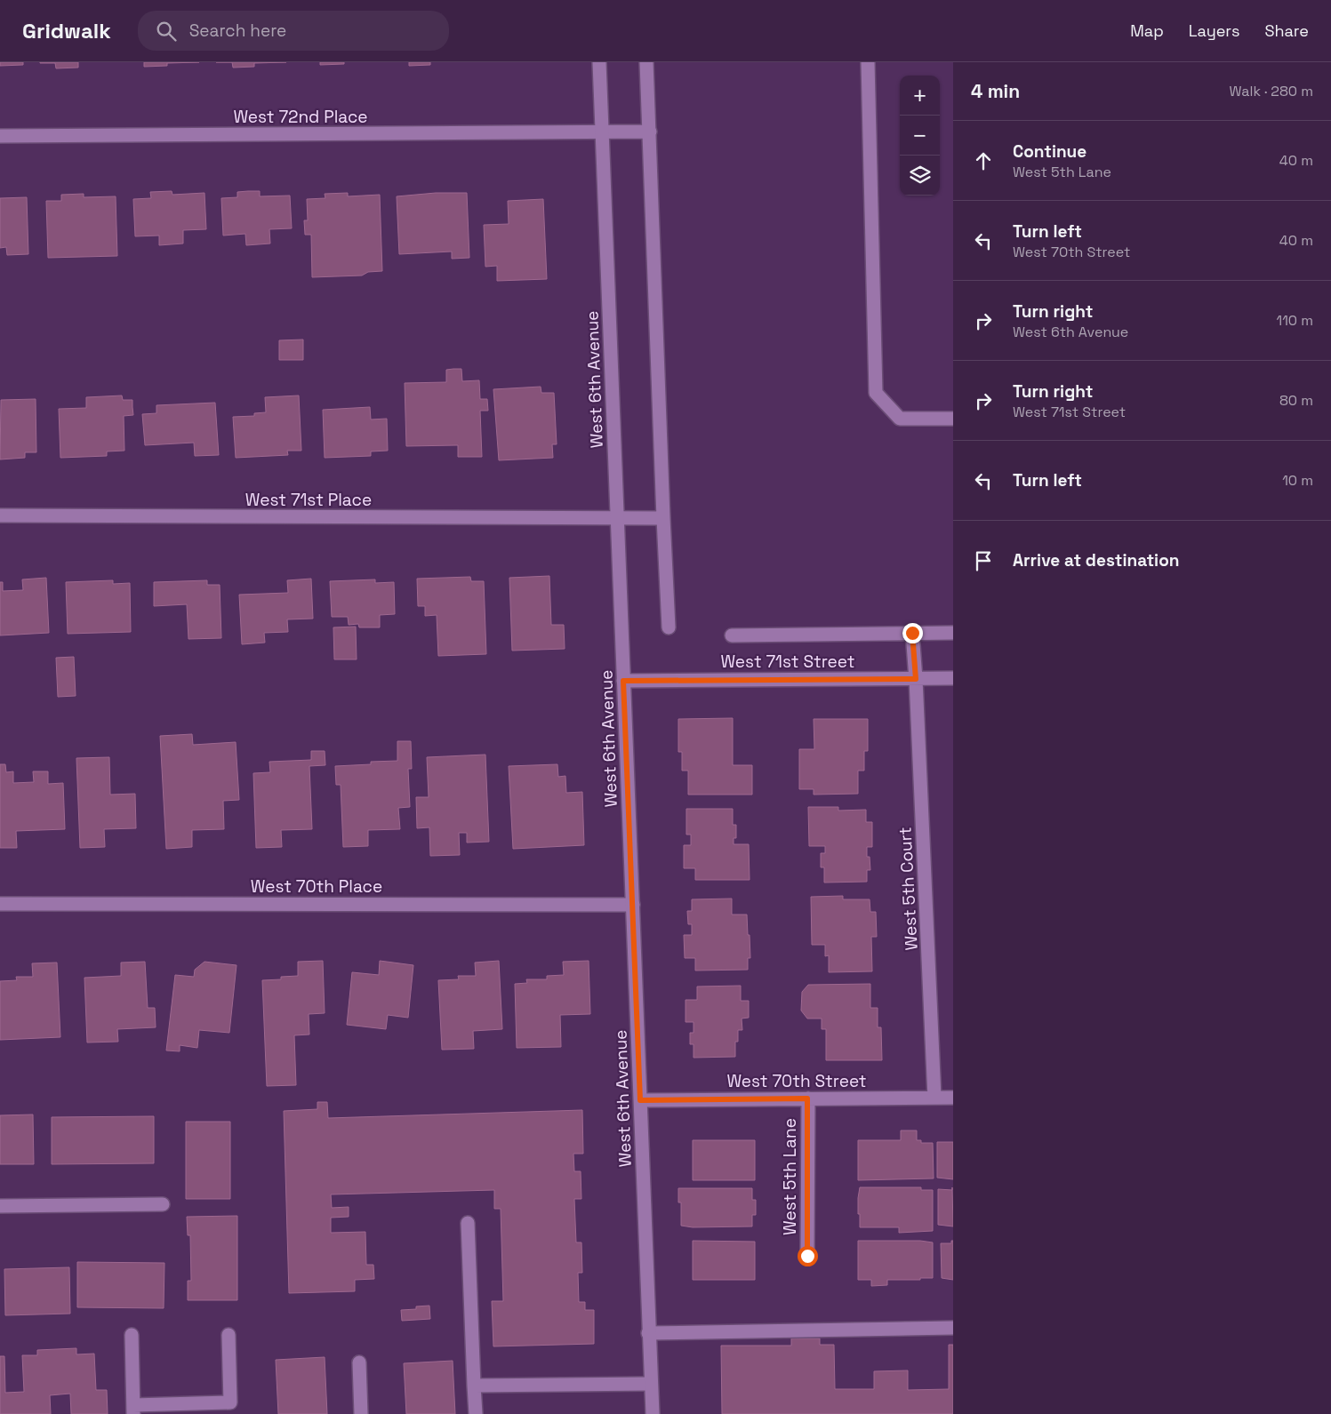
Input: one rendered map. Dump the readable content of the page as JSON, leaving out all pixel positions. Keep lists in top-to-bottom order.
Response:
{
  "streets": {
    "street": [
      "West 72nd Place",
      "West 6th Avenue",
      "West 71st Place",
      "West 71st Street",
      "West 70th Place",
      "West 5th Court",
      "West 70th Street",
      "West 5th Lane"
    ]
  },
  "crossings": [
    ["West 72nd Place", "West 6th Avenue"],
    ["West 6th Avenue", "West 71st Place"],
    ["West 6th Avenue", "West 71st Street"],
    ["West 6th Avenue", "West 70th Place"],
    ["West 6th Avenue", "West 70th Street"],
    ["West 71st Street", "West 5th Court"],
    ["West 5th Court", "West 70th Street"],
    ["West 70th Street", "West 5th Lane"]
  ],
  "page": {
    "header": "Gridwalk",
    "search": "Search here",
    "nav": ["Map", "Layers", "Share"],
    "heading": ["4 min", "Walk · 280 m"],
    "map_buttons": ["+", "−"],
    "list": [
      ["Continue", "West 5th Lane", "40 m"],
      ["Turn left", "West 70th Street", "40 m"],
      ["Turn right", "West 6th Avenue", "110 m"],
      ["Turn right", "West 71st Street", "80 m"],
      ["Turn left", "10 m"],
      "Arrive at destination"
    ]
  }
}
